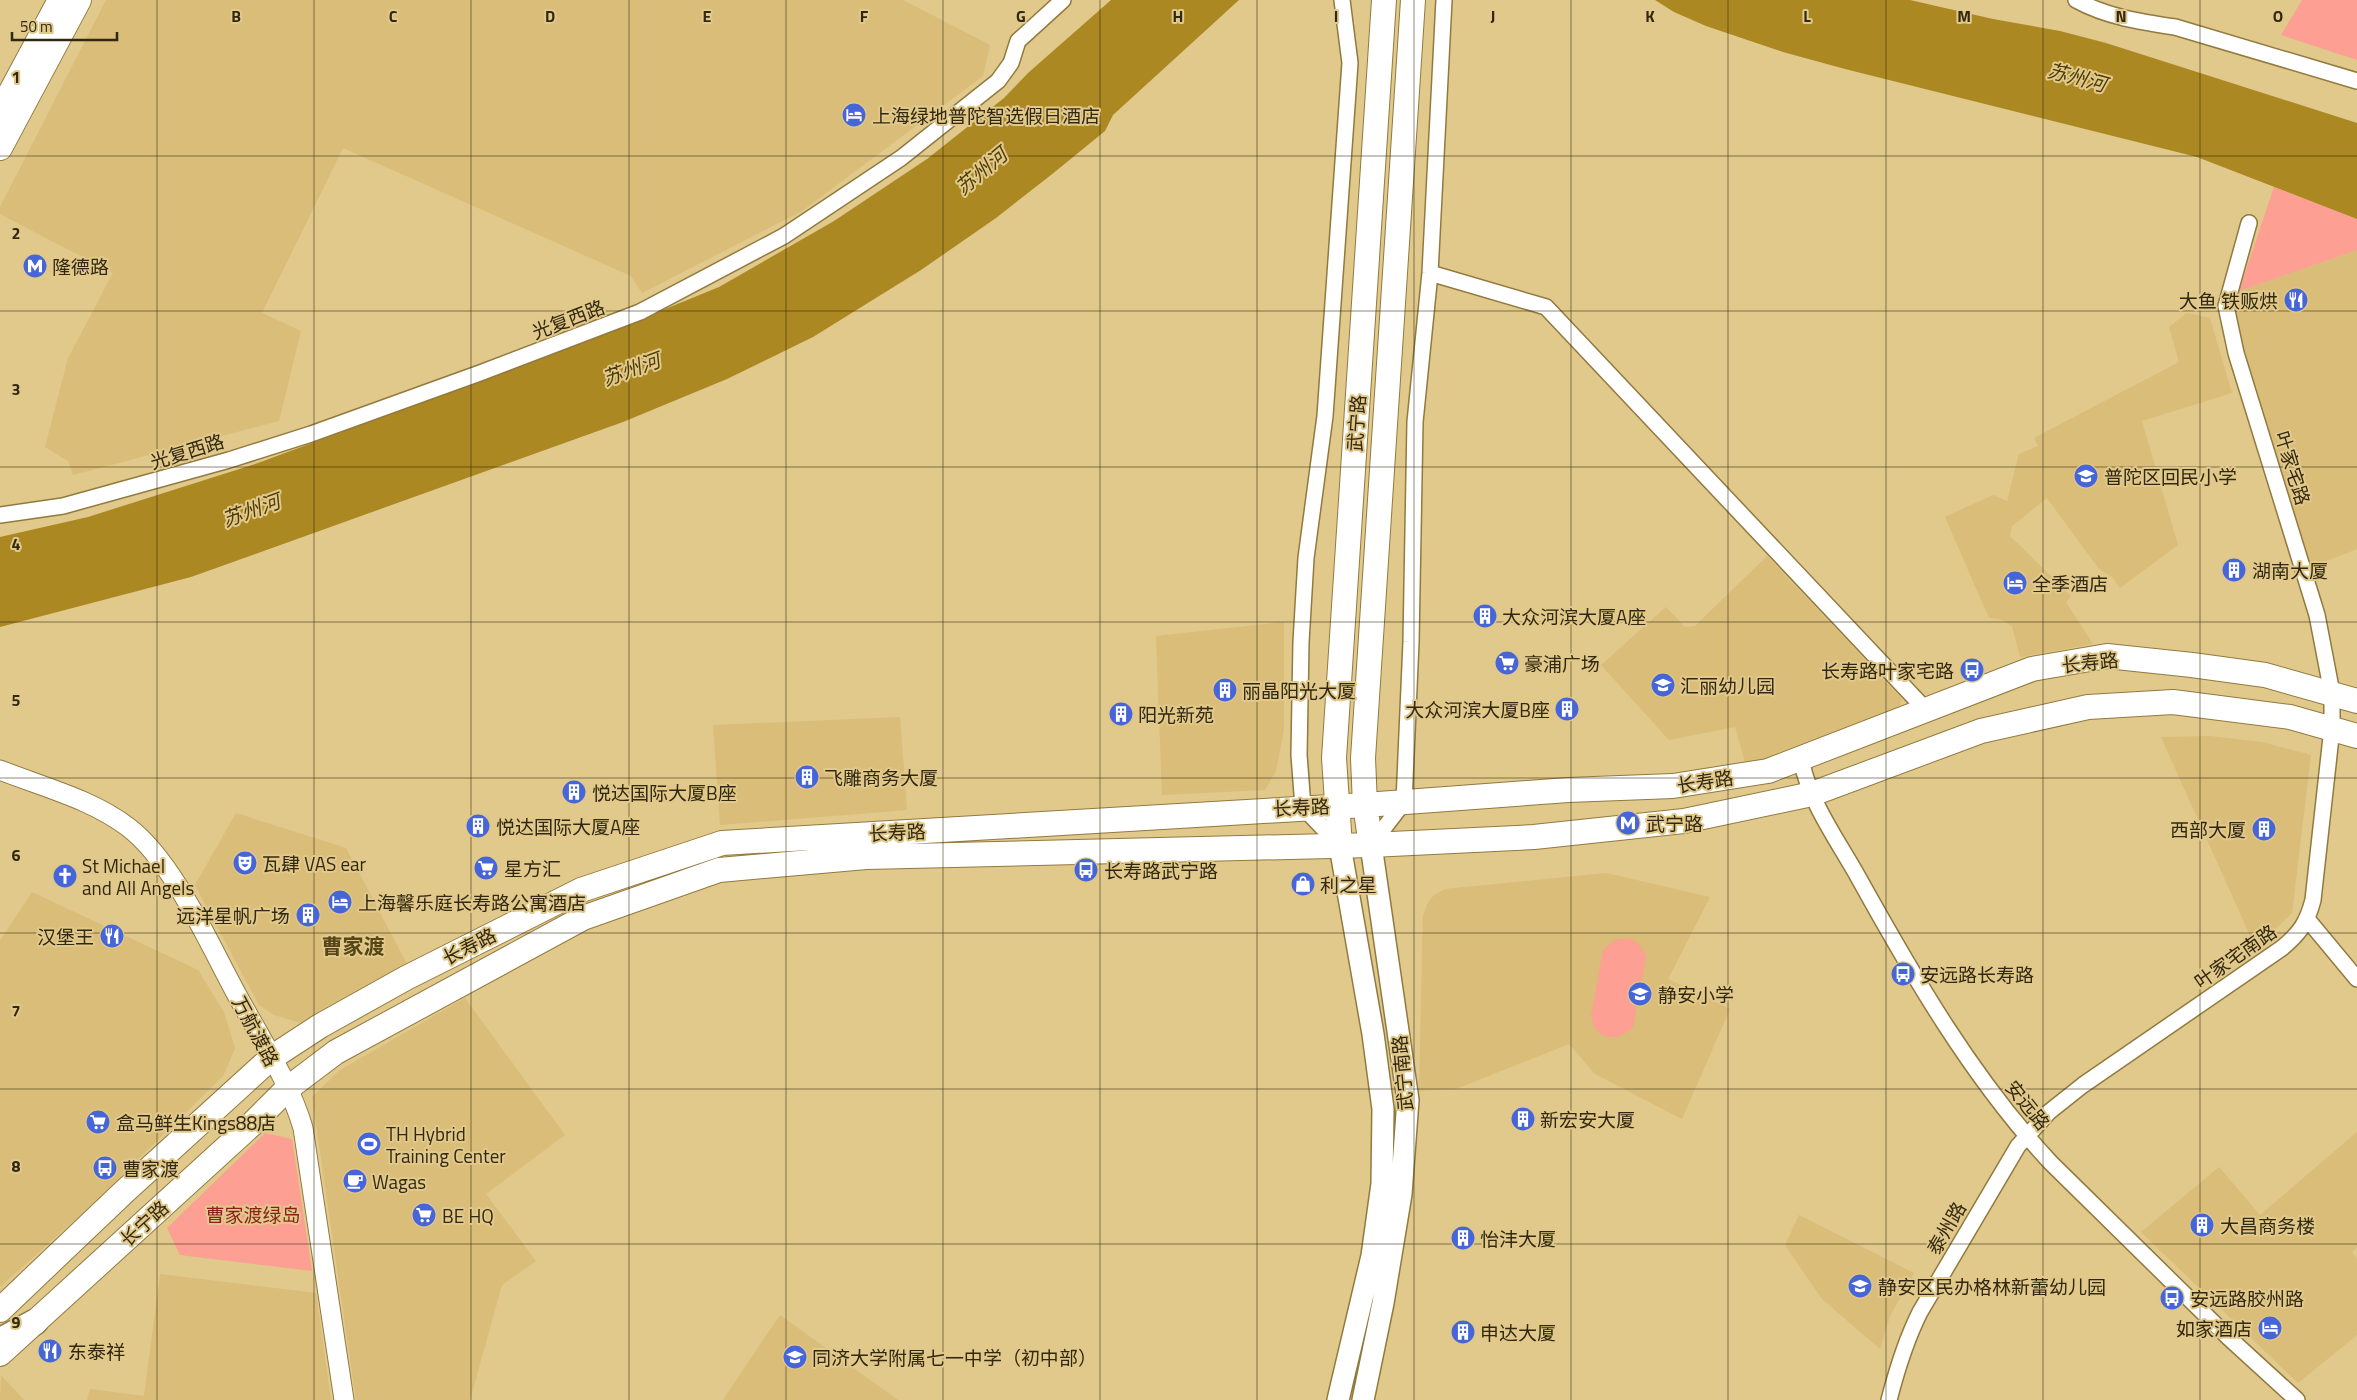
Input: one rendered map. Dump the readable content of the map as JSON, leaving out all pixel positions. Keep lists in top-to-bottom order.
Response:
{
  "streets": {
    "main road": [
      "武宁路",
      "长寿路",
      "武宁南路",
      "长宁路"
    ],
    "street": [
      "光复西路",
      "叶家宅路",
      "叶家宅南路",
      "万航渡路",
      "安远路",
      "泰州路"
    ]
  },
  "crossings": [
    ["武宁路", "长寿路"],
    ["武宁路", "武宁南路"],
    ["叶家宅路", "长寿路"],
    ["叶家宅路", "叶家宅南路"],
    ["长寿路", "叶家宅南路"],
    ["长寿路", "万航渡路"],
    ["长寿路", "武宁南路"],
    ["长寿路", "安远路"],
    ["长寿路", "长宁路"],
    ["叶家宅南路", "安远路"],
    ["叶家宅南路", "泰州路"],
    ["万航渡路", "长宁路"],
    ["安远路", "泰州路"]
  ],
  "districts": ["曹家渡"],
  "water": ["苏州河"],
  "parks": ["曹家渡绿岛"],
  "places": {
    "hotel": [
      "上海绿地普陀智选假日酒店",
      "全季酒店",
      "上海馨乐庭长寿路公寓酒店",
      "如家酒店"
    ],
    "metro station": ["隆德路", "武宁路"],
    "restaurant": ["大鱼 铁贩烘", "汉堡王", "东泰祥"],
    "school or university": [
      "普陀区回民小学",
      "汇丽幼儿园",
      "静安小学",
      "静安区民办格林新蕾幼儿园",
      "同济大学附属七一中学（初中部）"
    ],
    "building": [
      "湖南大厦",
      "大众河滨大厦A座",
      "丽晶阳光大厦",
      "大众河滨大厦B座",
      "阳光新苑",
      "飞雕商务大厦",
      "悦达国际大厦B座",
      "悦达国际大厦A座",
      "西部大厦",
      "远洋星帆广场",
      "新宏安大厦",
      "大昌商务楼",
      "怡沣大厦",
      "申达大厦"
    ],
    "supermarket": [
      "豪浦广场",
      "星方汇",
      "盒马鲜生Kings88店",
      "BE HQ"
    ],
    "bus stop": [
      "长寿路叶家宅路",
      "长寿路武宁路",
      "安远路长寿路",
      "曹家渡",
      "安远路胶州路"
    ],
    "theatre": ["瓦肆 VAS ear"],
    "church": ["St Michael and All Angels"],
    "shop": ["利之星"],
    "sports": ["TH Hybrid Training Center"],
    "cafe": ["Wagas"]
  },
  "scale_bar": "50 m",
  "grid": {
    "columns": [
      "B",
      "C",
      "D",
      "E",
      "F",
      "G",
      "H",
      "I",
      "J",
      "K",
      "L",
      "M",
      "N",
      "O"
    ],
    "rows": [
      "1",
      "2",
      "3",
      "4",
      "5",
      "6",
      "7",
      "8",
      "9"
    ]
  }
}
